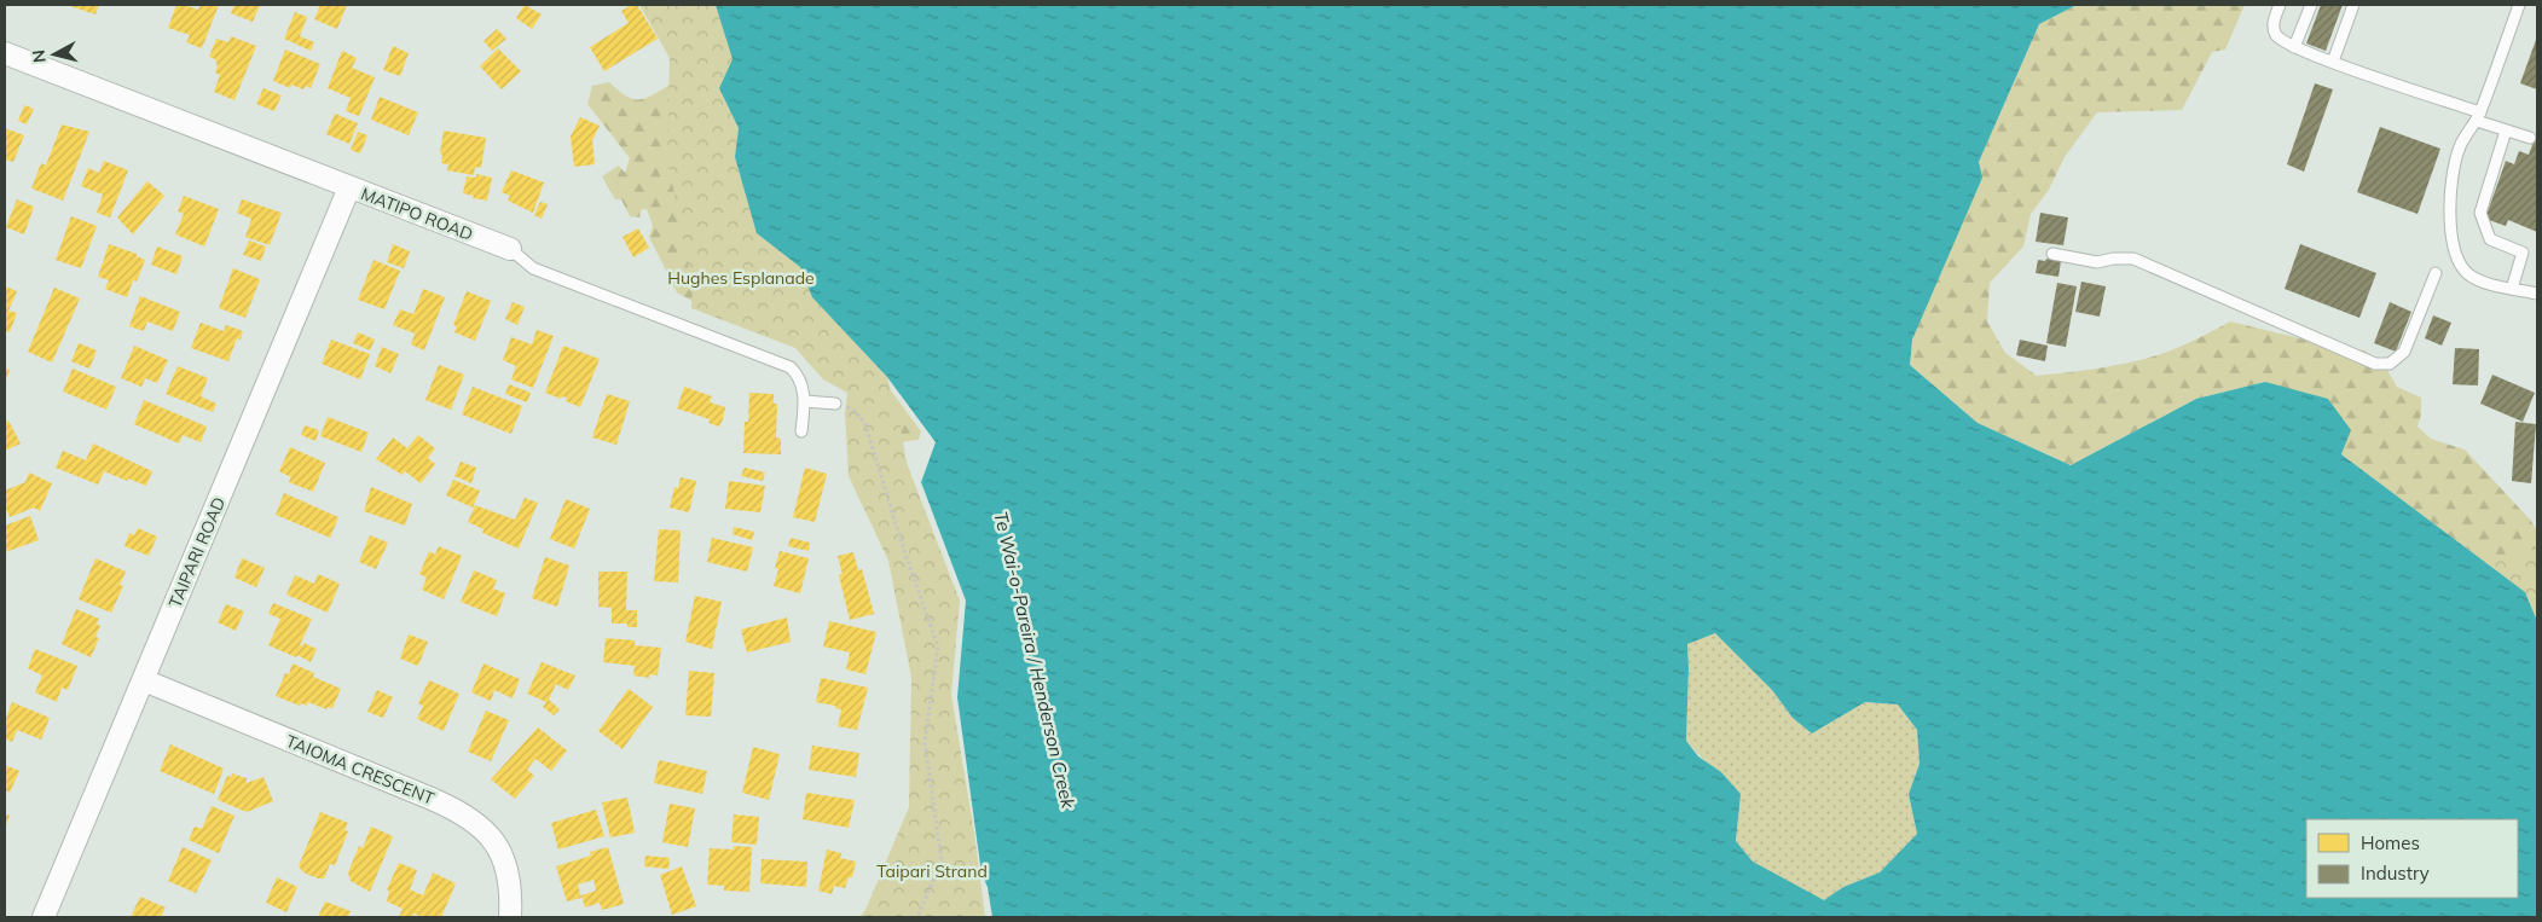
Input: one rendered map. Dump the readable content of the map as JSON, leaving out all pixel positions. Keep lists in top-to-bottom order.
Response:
{
  "streets": {
    "street": ["MATIPO ROAD", "TAIPARI ROAD", "TAIOMA CRESCENT"]
  },
  "crossings": [
    ["MATIPO ROAD", "TAIPARI ROAD"],
    ["TAIPARI ROAD", "TAIOMA CRESCENT"]
  ],
  "water": ["Te Wai-o-Pareira / Henderson Creek"],
  "parks": ["Hughes Esplanade", "Taipari Strand"],
  "legend": ["Homes", "Industry"],
  "north": "left"
}
